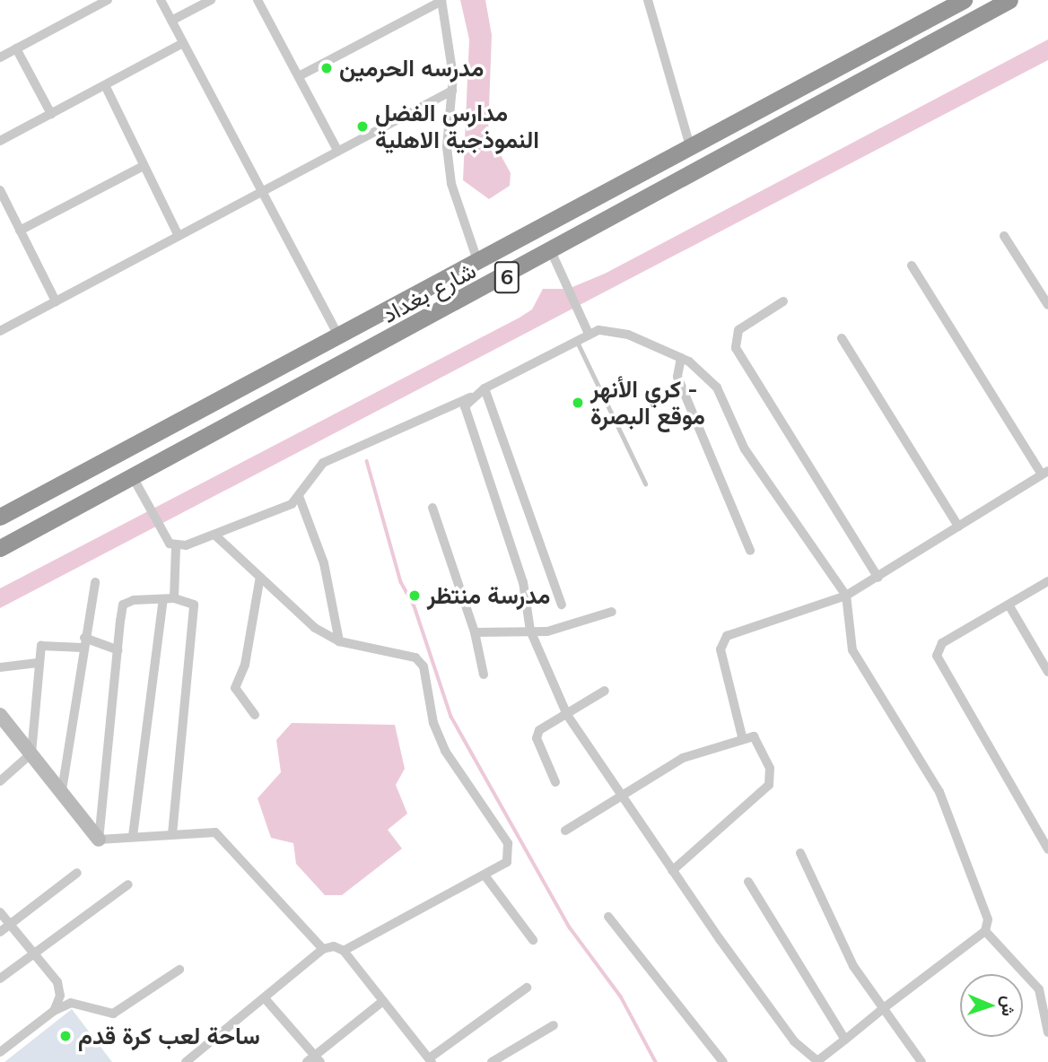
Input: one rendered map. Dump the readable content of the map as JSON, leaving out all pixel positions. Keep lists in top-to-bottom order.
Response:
{
  "streets": {
    "highway": ["6", "شارع بغداد"]
  },
  "places": [
    "مدرسه الحرمين",
    "مدارس الفضل النموذجية الاهلية",
    "كري الأنهر - موقع البصرة",
    "مدرسة منتظر",
    "ساحة لعب كرة قدم"
  ],
  "north": "right"
}
